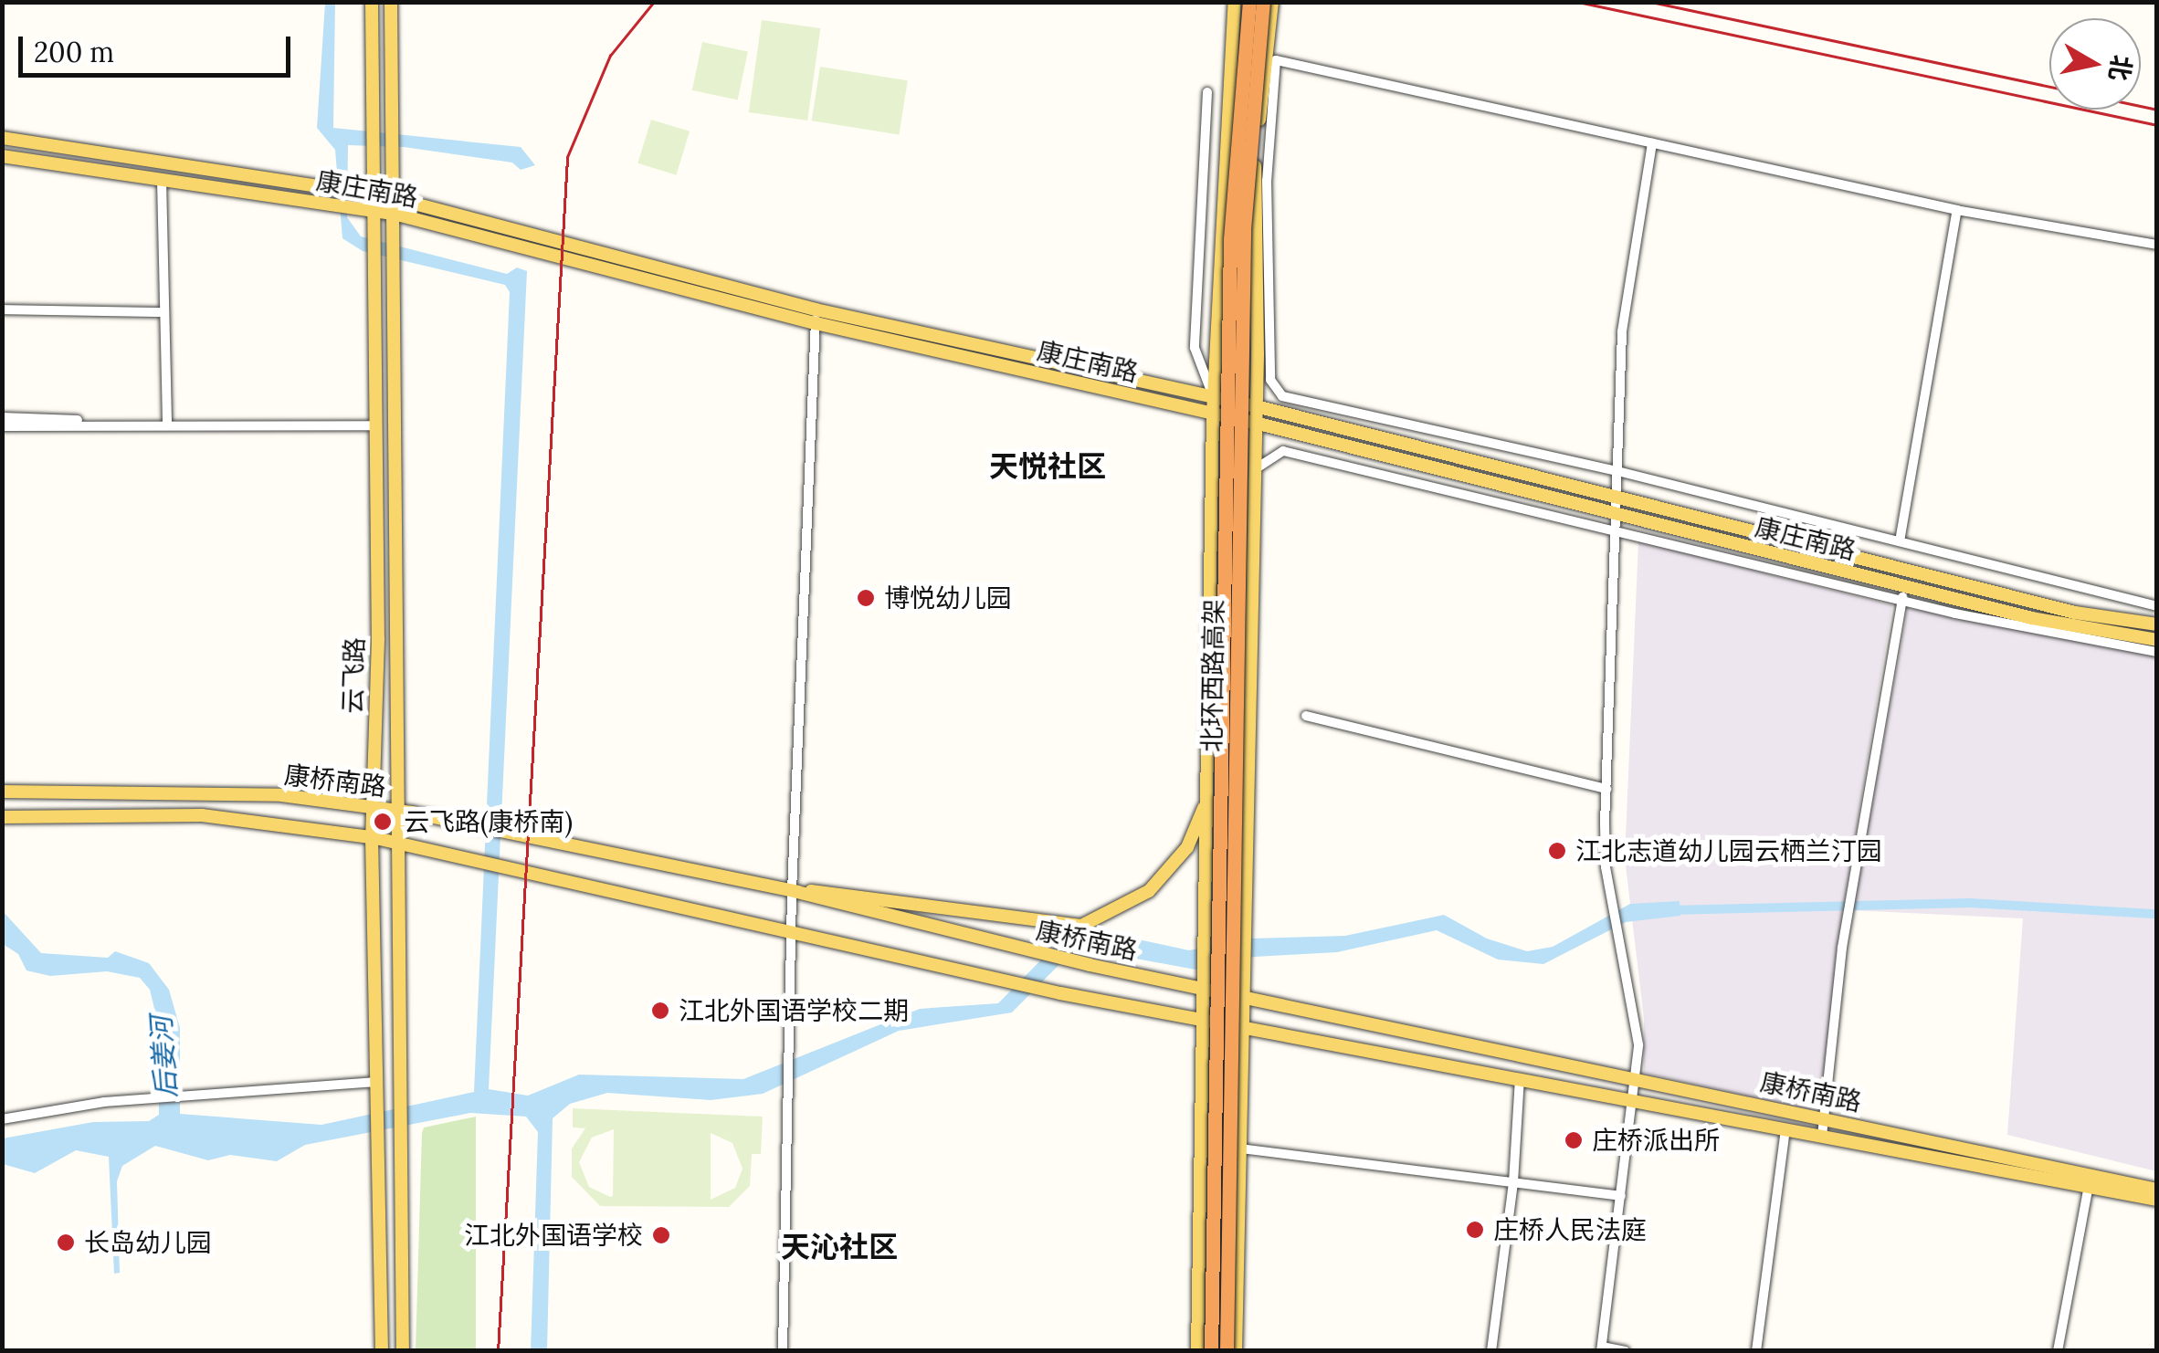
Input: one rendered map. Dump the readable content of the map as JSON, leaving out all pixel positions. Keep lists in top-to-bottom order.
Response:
{
  "streets": {
    "highway": ["北环西路高架"],
    "main road": ["康庄南路", "云飞路", "康桥南路"]
  },
  "crossings": [
    ["康庄南路", "云飞路"],
    ["云飞路", "康桥南路"]
  ],
  "districts": ["天悦社区", "天沁社区"],
  "water": ["后姜河"],
  "places": [
    "博悦幼儿园",
    "云飞路(康桥南)",
    "江北志道幼儿园云栖兰汀园",
    "江北外国语学校二期",
    "庄桥派出所",
    "庄桥人民法庭",
    "江北外国语学校",
    "长岛幼儿园"
  ],
  "scale_bar": "200 m",
  "north": "right"
}
